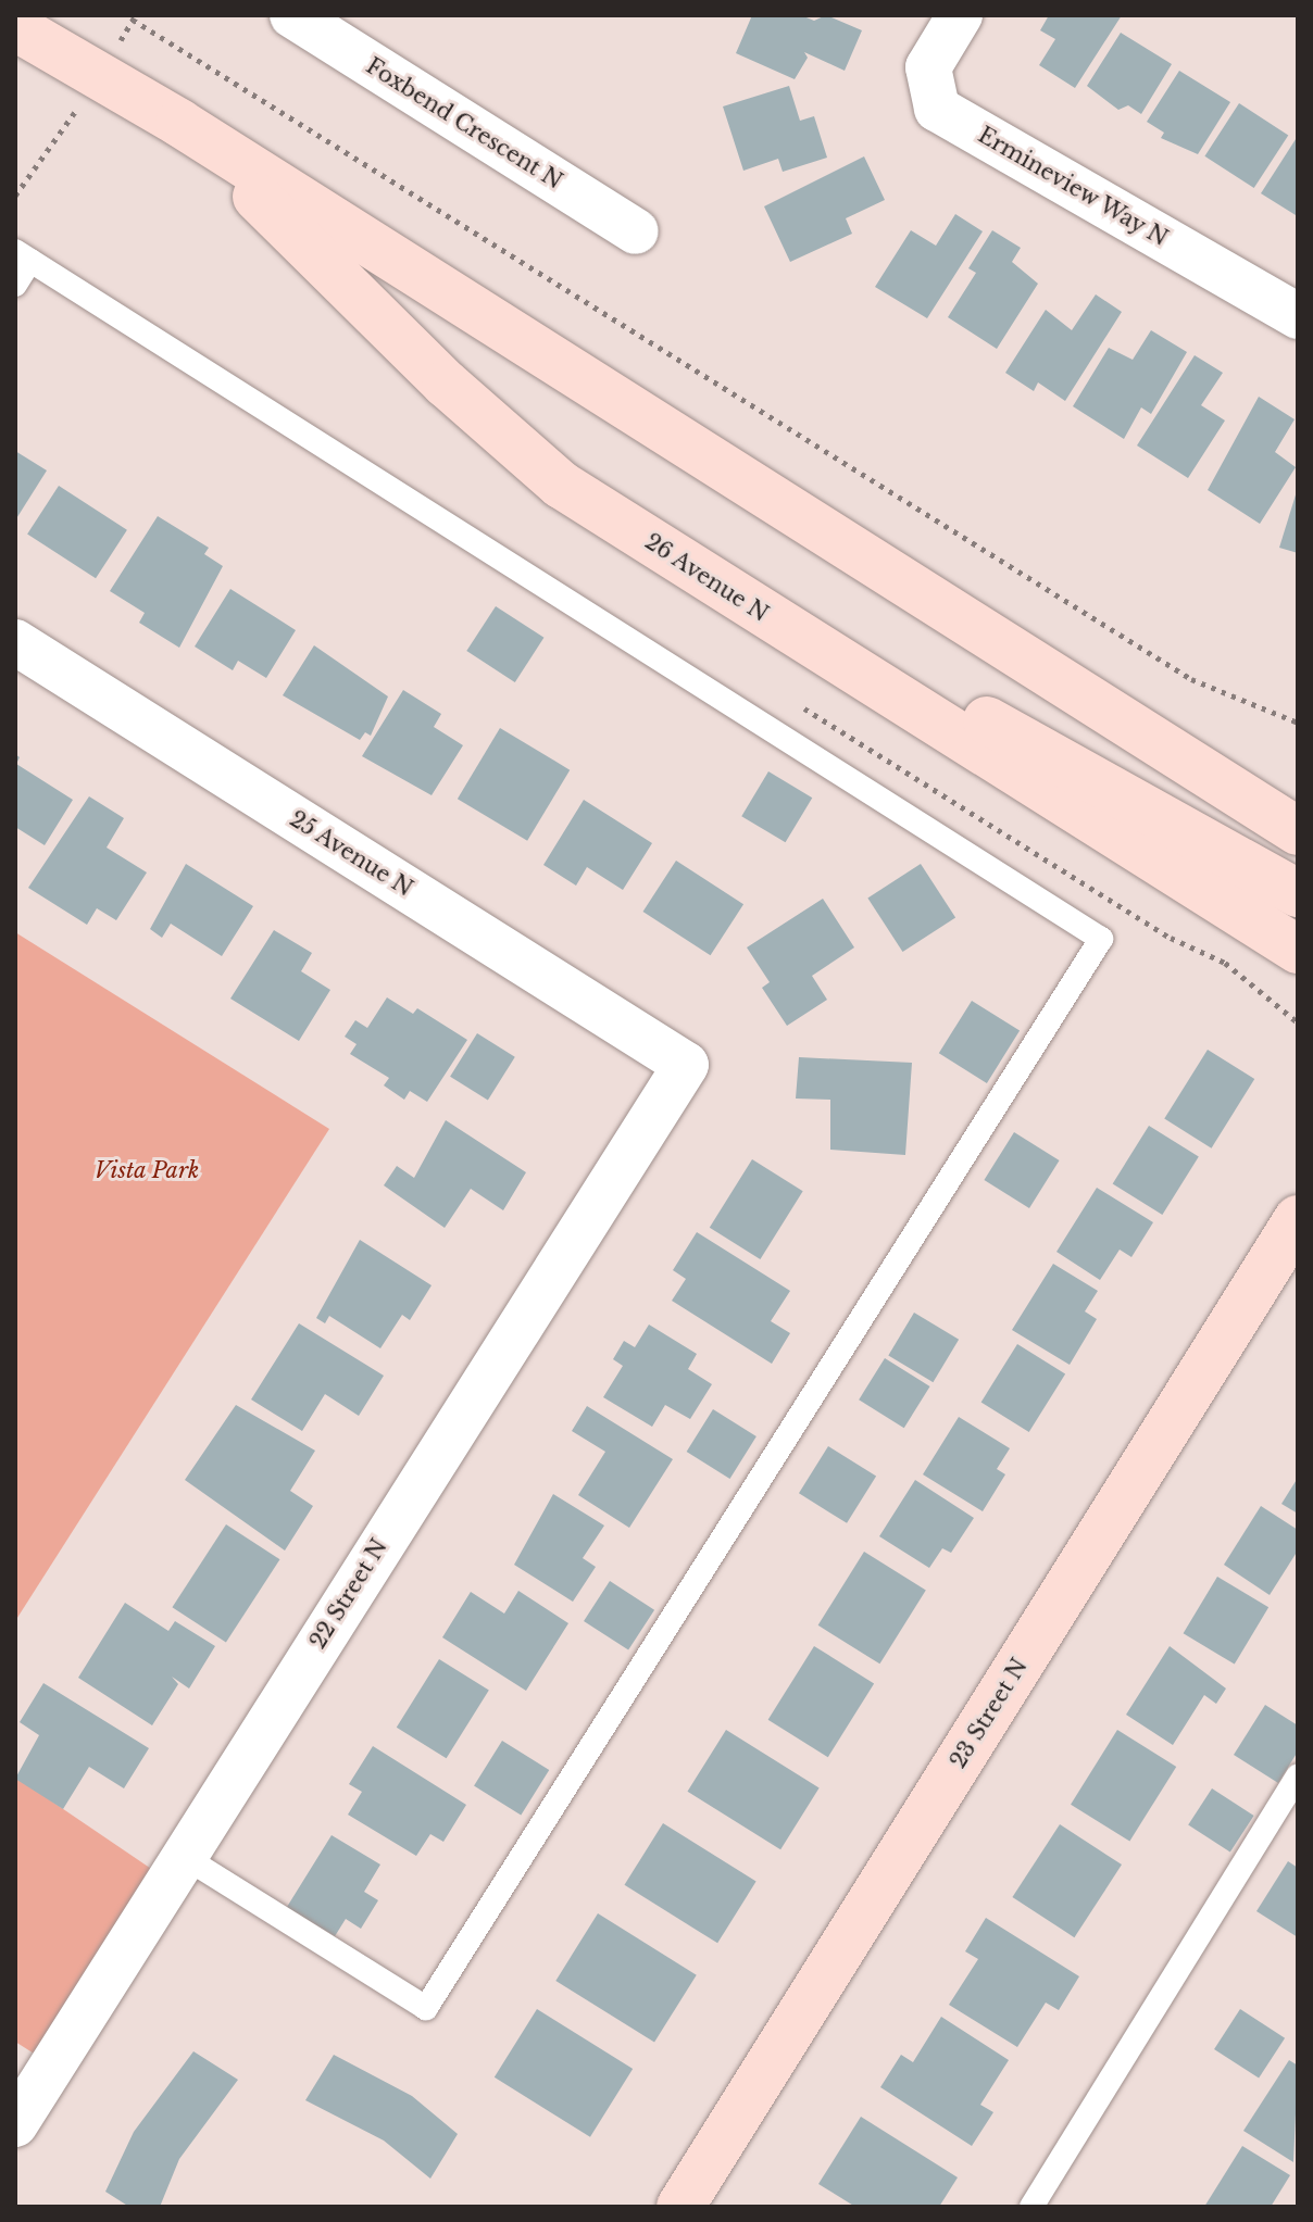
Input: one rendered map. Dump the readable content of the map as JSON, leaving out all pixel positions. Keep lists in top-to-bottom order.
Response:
{
  "streets": {
    "main road": ["26 Avenue N", "23 Street N"],
    "street": [
      "Foxbend Crescent N",
      "Ermineview Way N",
      "25 Avenue N",
      "22 Street N"
    ]
  },
  "crossings": [
    ["25 Avenue N", "22 Street N"]
  ],
  "parks": ["Vista Park"]
}
